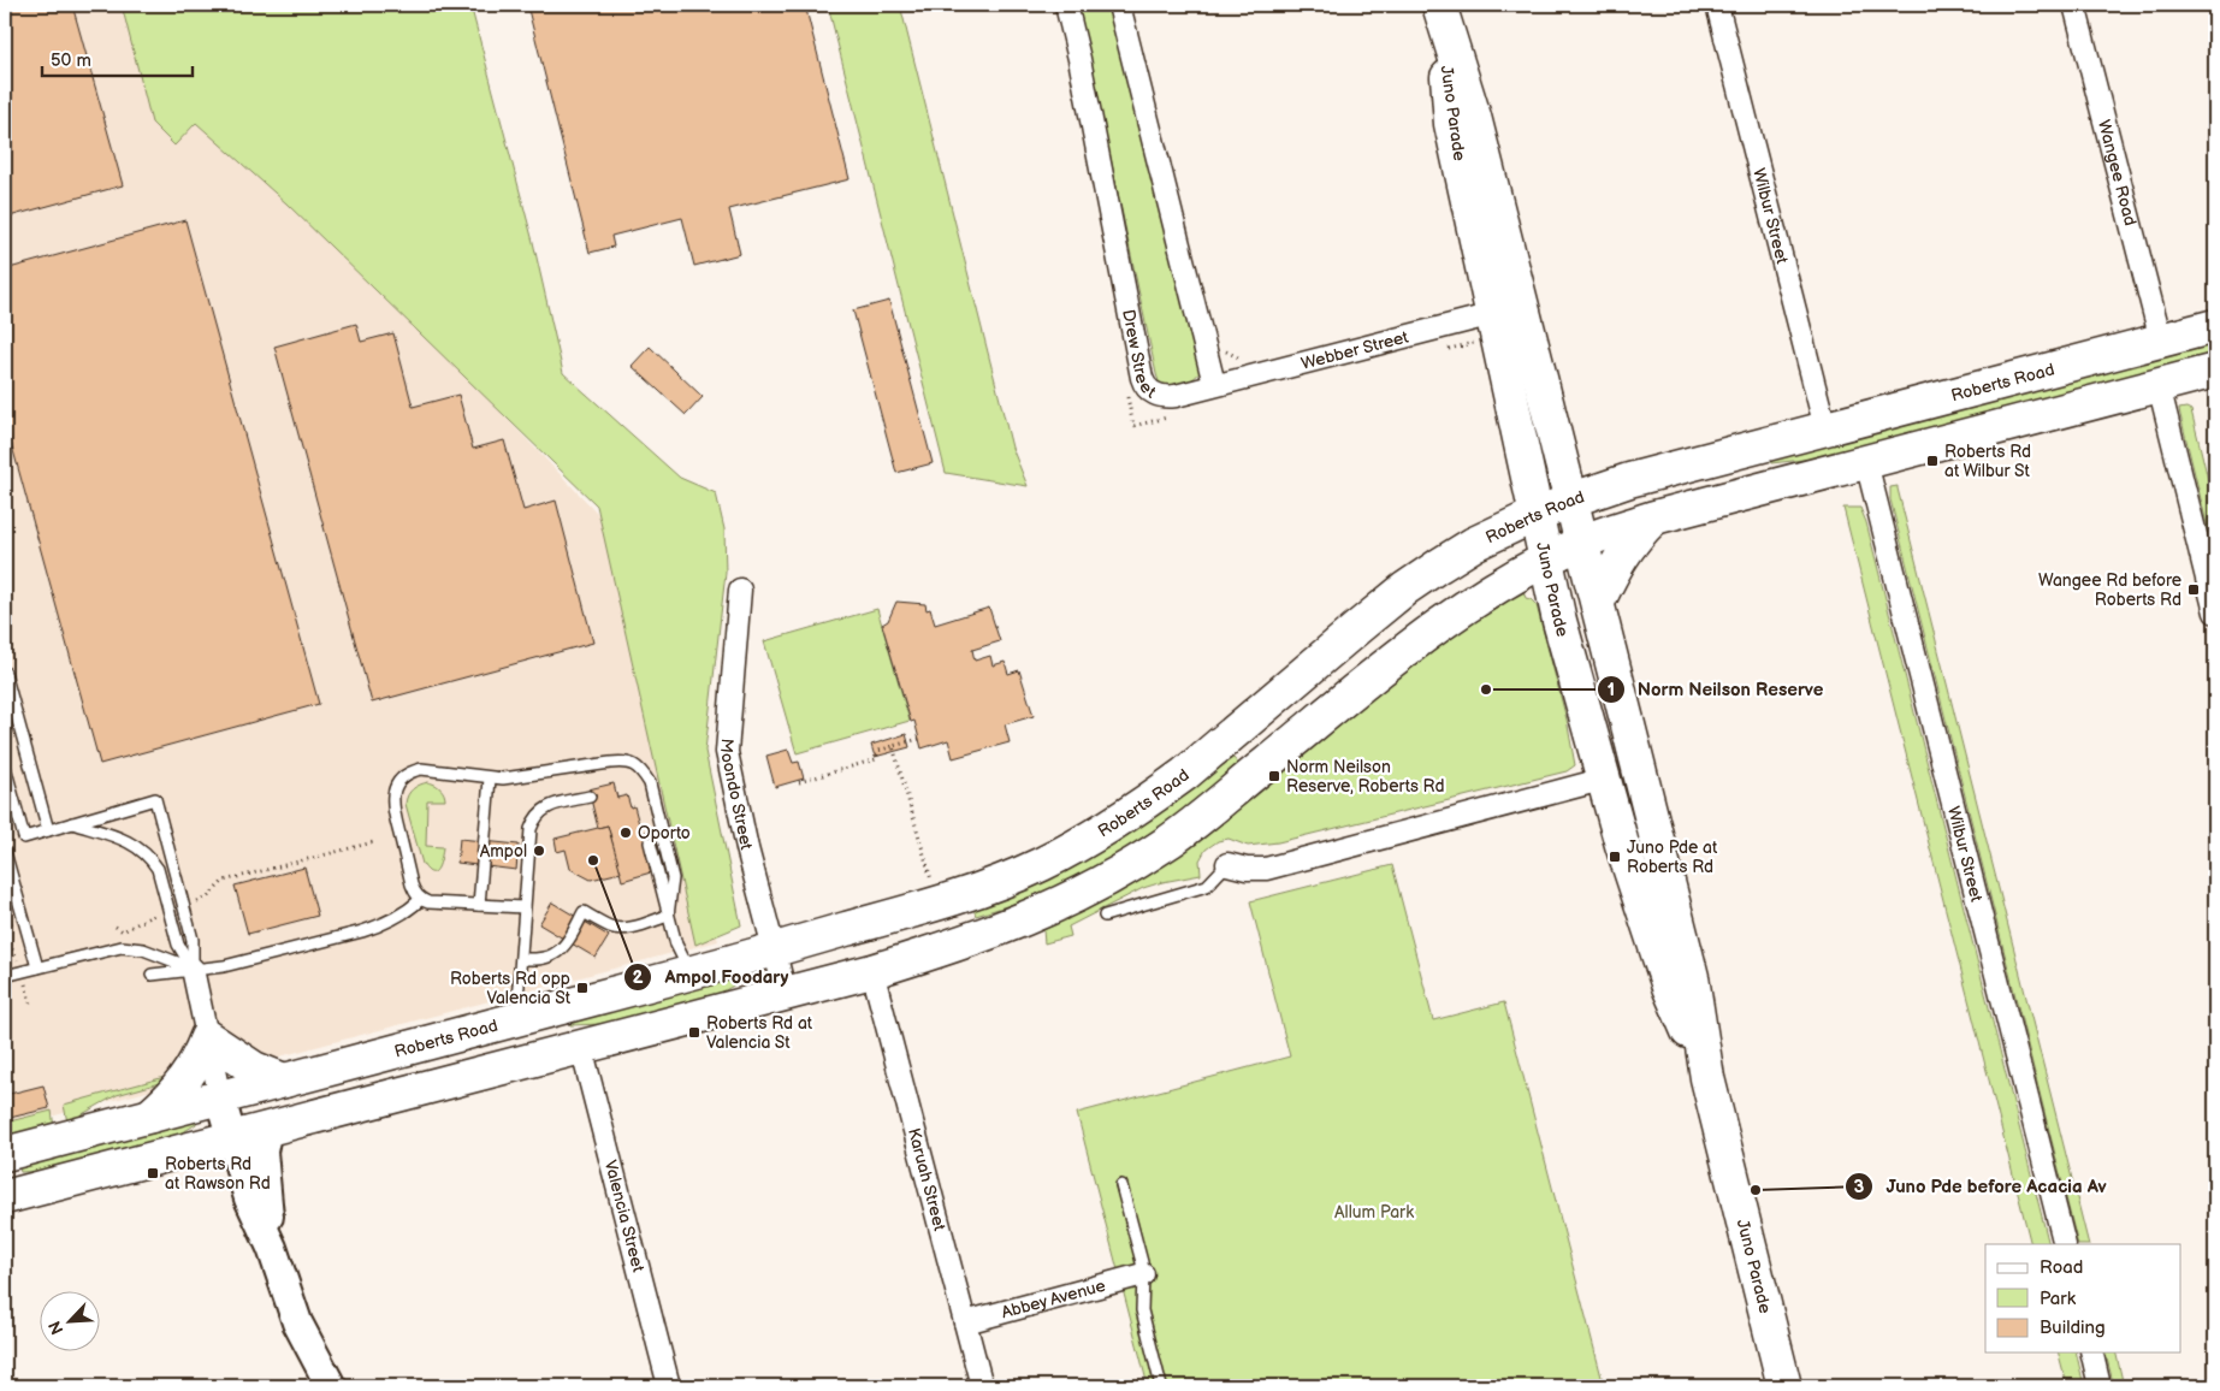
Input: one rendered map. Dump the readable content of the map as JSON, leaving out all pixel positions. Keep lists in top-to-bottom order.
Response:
{
  "streets": {
    "main road": ["Juno Parade", "Roberts Road"],
    "street": [
      "Wangee Road",
      "Wilbur Street",
      "Drew Street",
      "Webber Street",
      "Moondo Street",
      "Karuah Street",
      "Valencia Street",
      "Abbey Avenue"
    ]
  },
  "crossings": [
    ["Juno Parade", "Webber Street"],
    ["Juno Parade", "Roberts Road"],
    ["Wangee Road", "Roberts Road"],
    ["Wilbur Street", "Roberts Road"],
    ["Drew Street", "Webber Street"],
    ["Roberts Road", "Moondo Street"],
    ["Karuah Street", "Abbey Avenue"]
  ],
  "parks": ["Allum Park"],
  "places": {
    "transit": [
      "Roberts Rd at Wilbur St",
      "Wangee Rd before Roberts Rd",
      "Norm Neilson Reserve, Roberts Rd",
      "Juno Pde at Roberts Rd",
      "Roberts Rd opp Valencia St",
      "Roberts Rd at Valencia St",
      "Roberts Rd at Rawson Rd"
    ],
    "other": [
      "Norm Neilson Reserve",
      "Oporto",
      "Ampol",
      "Ampol Foodary",
      "Juno Pde before Acacia Av"
    ]
  },
  "legend": ["Road", "Park", "Building"],
  "scale_bar": "50 m",
  "north": "bottom left"
}
